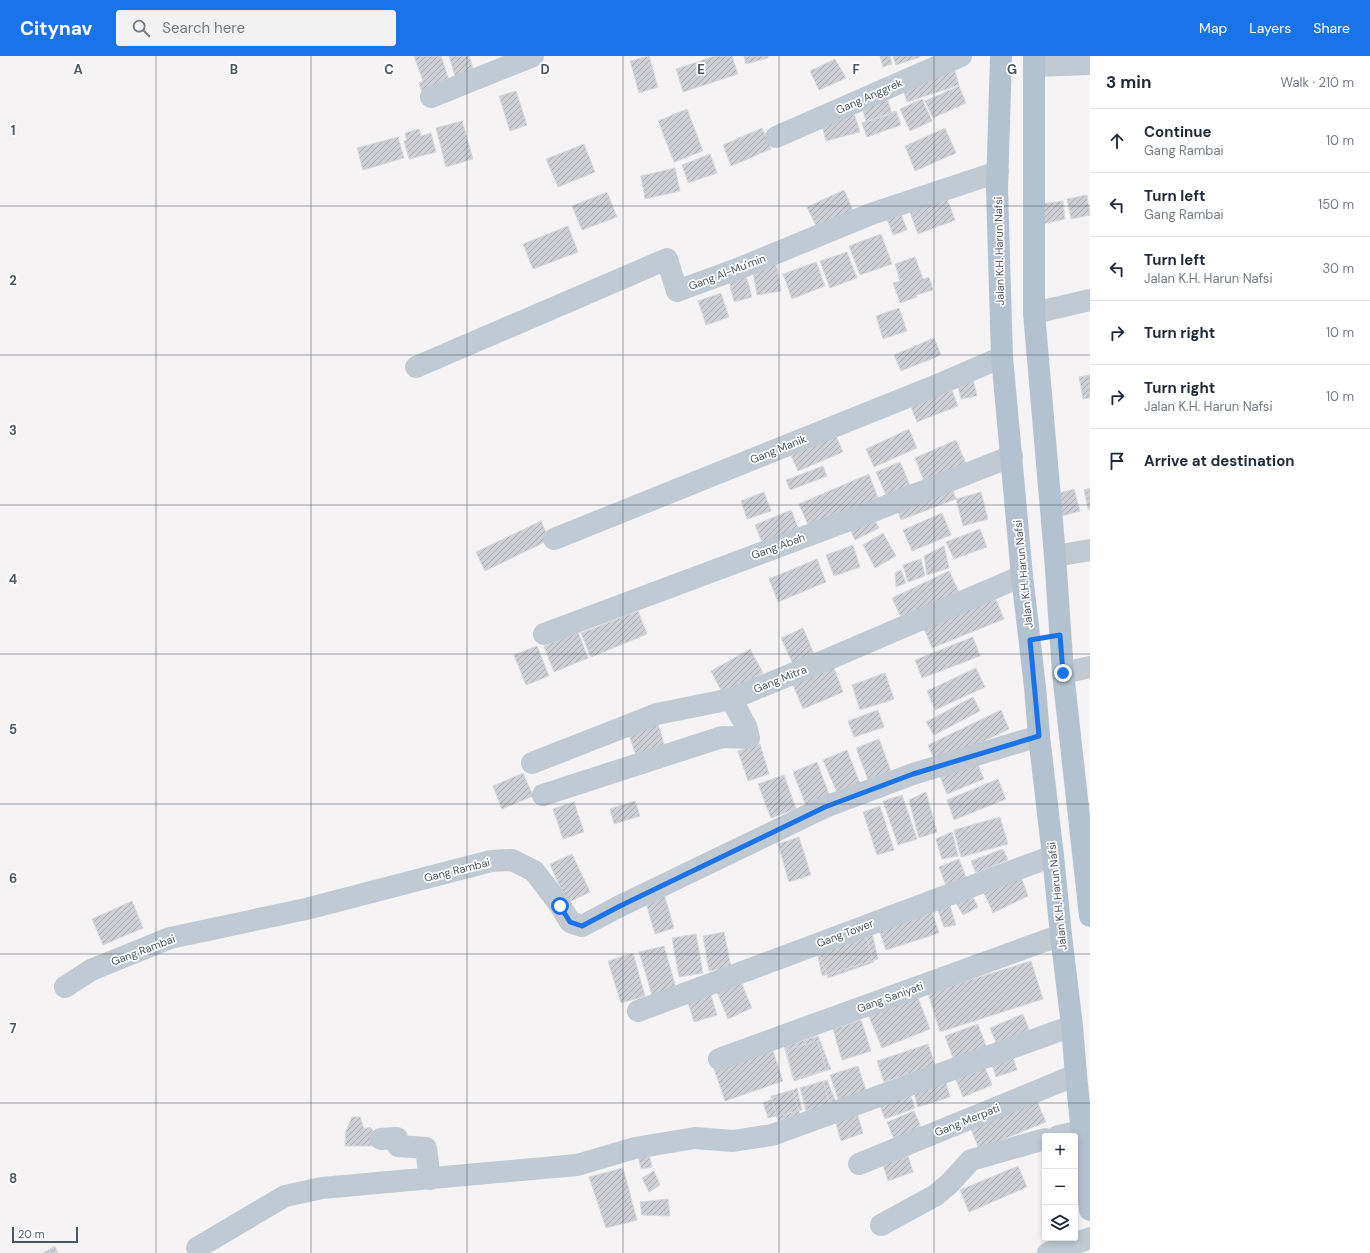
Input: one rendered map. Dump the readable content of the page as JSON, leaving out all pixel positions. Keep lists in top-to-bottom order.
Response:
{
  "streets": {
    "main road": ["Jalan K.H. Harun Nafsi"],
    "street": [
      "Gang Anggrek",
      "Gang Al-Mu'min",
      "Gang Manik",
      "Gang Abah",
      "Gang Mitra",
      "Gang Rambai",
      "Gang Tower",
      "Gang Saniyati",
      "Gang Merpati"
    ]
  },
  "crossings": [
    ["Jalan K.H. Harun Nafsi", "Gang Al-Mu'min"],
    ["Jalan K.H. Harun Nafsi", "Gang Manik"],
    ["Jalan K.H. Harun Nafsi", "Gang Abah"],
    ["Jalan K.H. Harun Nafsi", "Gang Mitra"],
    ["Jalan K.H. Harun Nafsi", "Gang Rambai"],
    ["Jalan K.H. Harun Nafsi", "Gang Tower"],
    ["Jalan K.H. Harun Nafsi", "Gang Saniyati"],
    ["Jalan K.H. Harun Nafsi", "Gang Merpati"]
  ],
  "scale_bar": "20 m",
  "page": {
    "header": "Citynav",
    "search": "Search here",
    "nav": ["Map", "Layers", "Share"],
    "heading": ["3 min", "Walk · 210 m"],
    "list": [
      ["Continue", "Gang Rambai", "10 m"],
      ["Turn left", "Gang Rambai", "150 m"],
      ["Turn left", "Jalan K.H. Harun Nafsi", "30 m"],
      ["Turn right", "10 m"],
      ["Turn right", "Jalan K.H. Harun Nafsi", "10 m"],
      "Arrive at destination"
    ],
    "map_buttons": ["+", "−"],
    "scale": "20 m"
  },
  "grid": {
    "columns": [
      "A",
      "B",
      "C",
      "D",
      "E",
      "F",
      "G"
    ],
    "rows": [
      "1",
      "2",
      "3",
      "4",
      "5",
      "6",
      "7",
      "8"
    ]
  }
}
